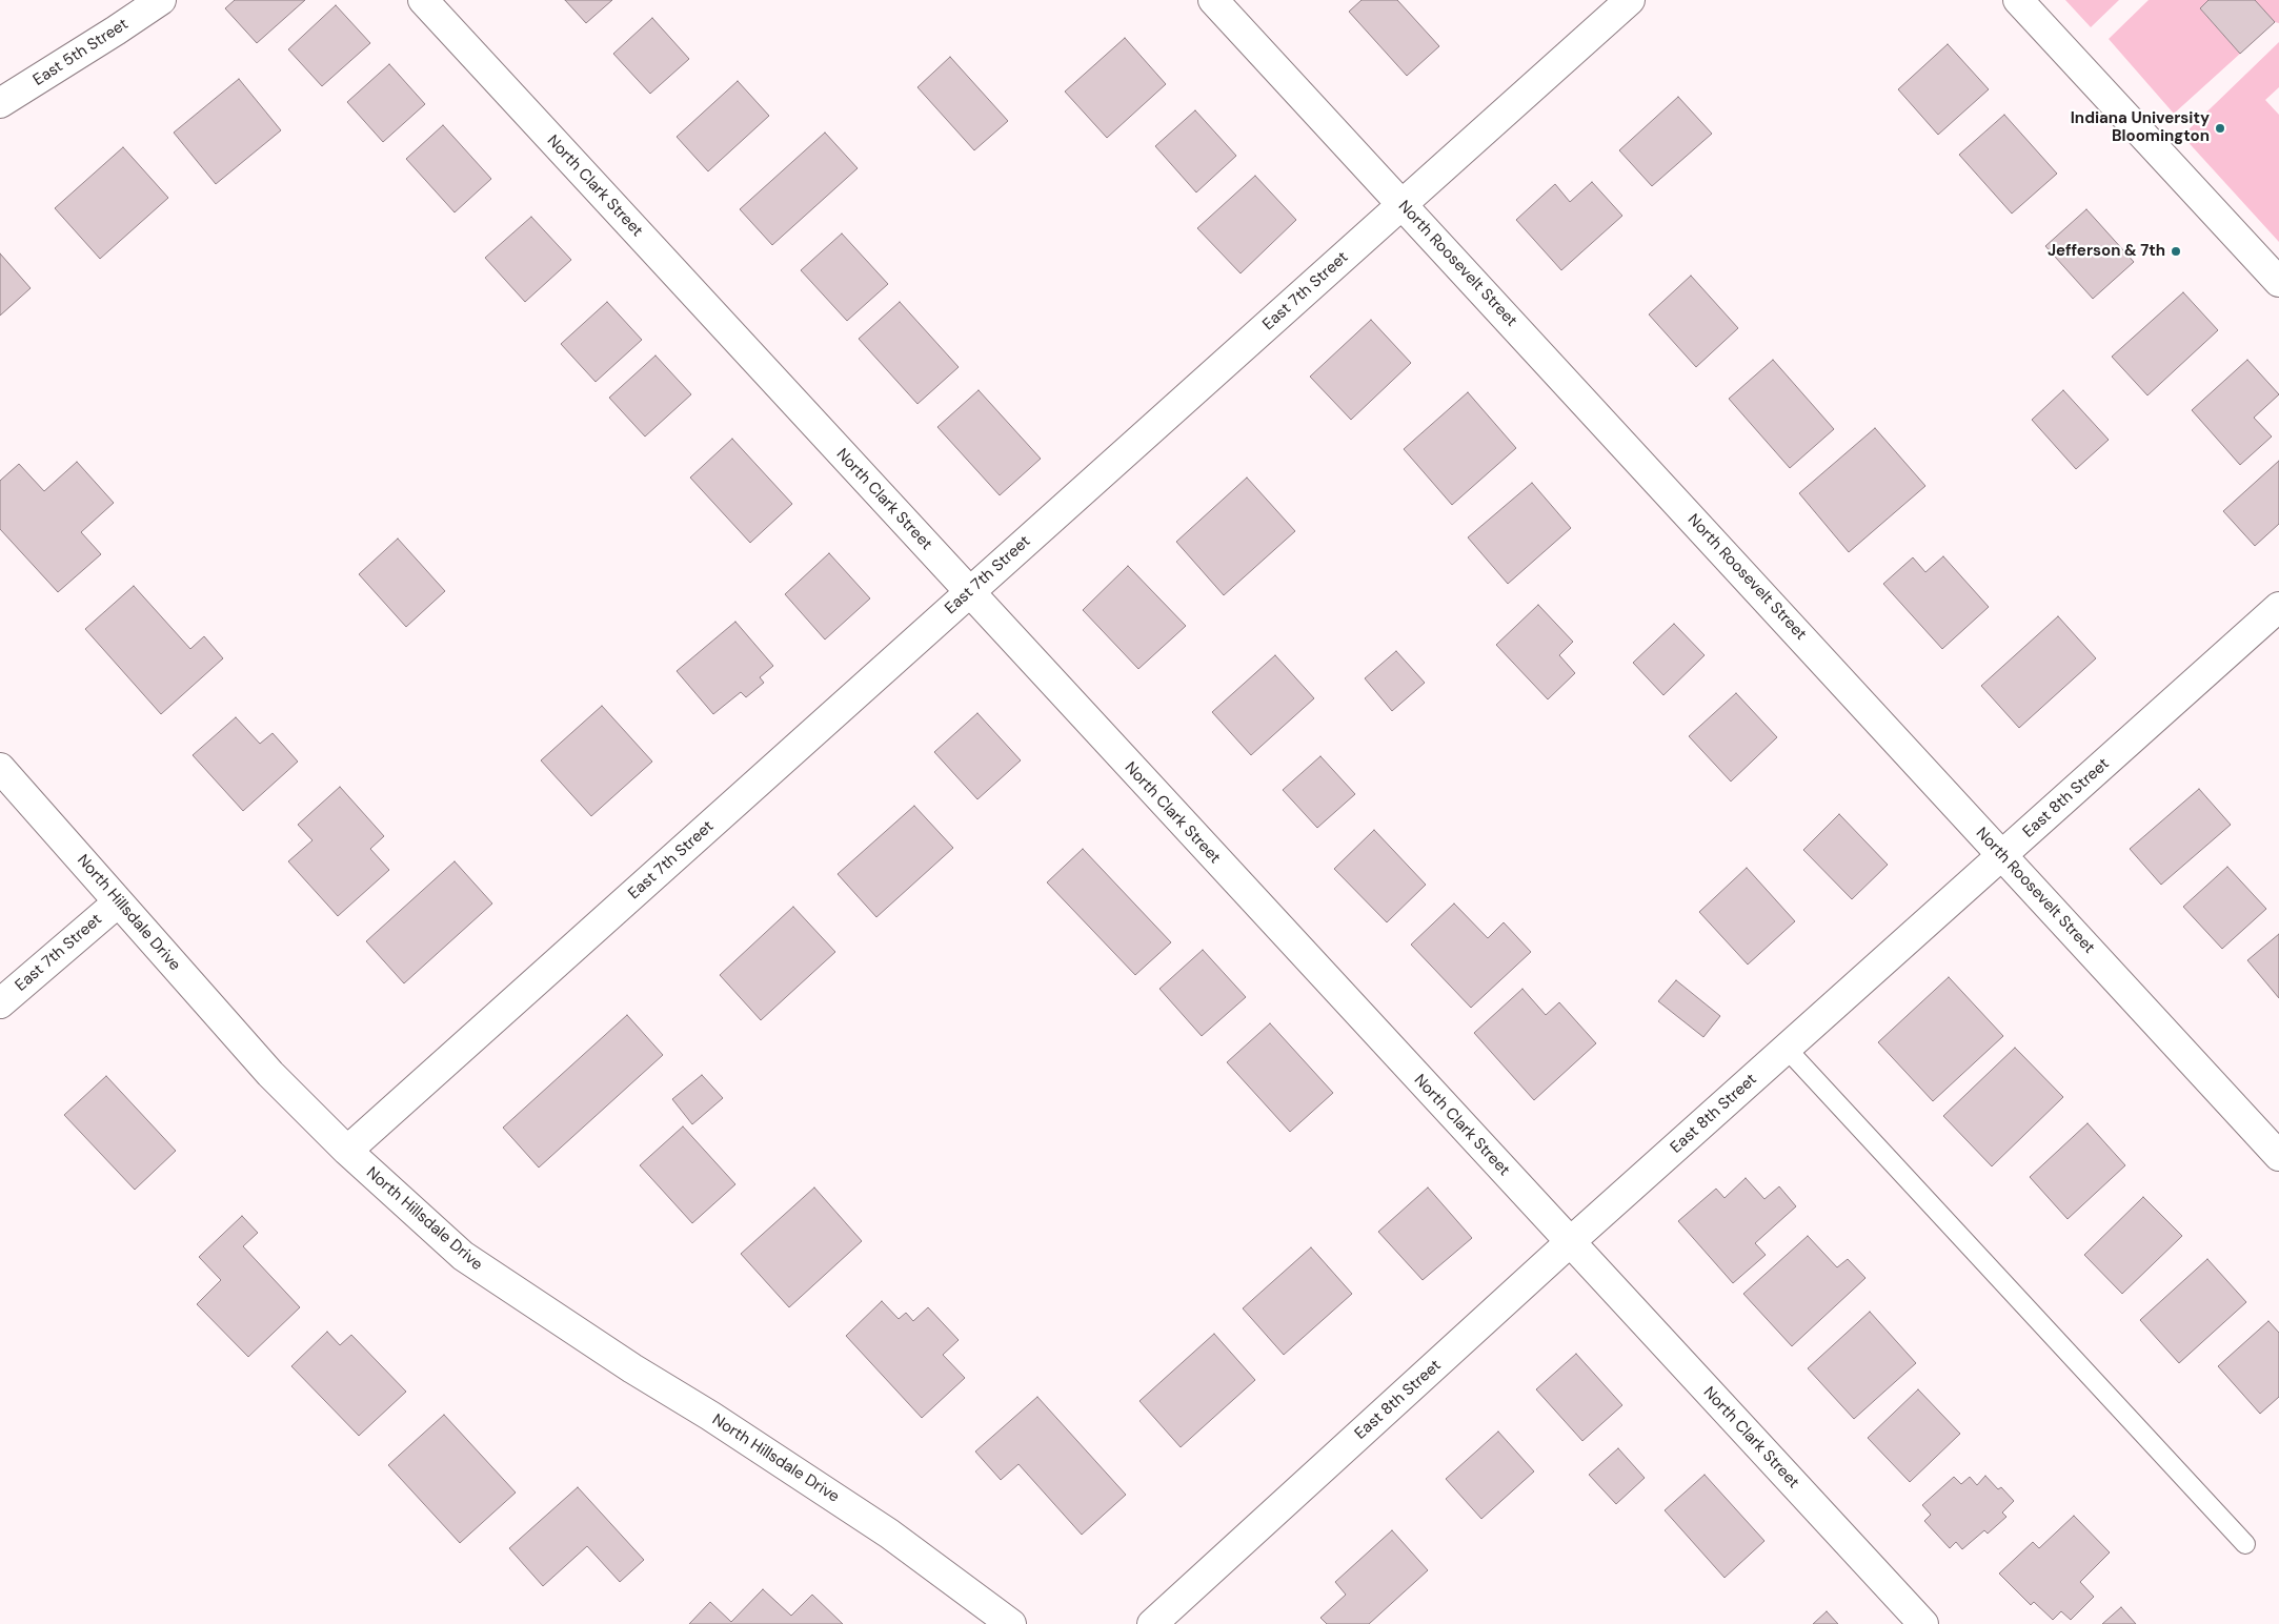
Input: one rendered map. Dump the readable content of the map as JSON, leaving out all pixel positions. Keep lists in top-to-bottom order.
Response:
{
  "streets": {
    "street": [
      "East 5th Street",
      "North Clark Street",
      "North Roosevelt Street",
      "East 7th Street",
      "East 8th Street",
      "North Hillsdale Drive"
    ]
  },
  "crossings": [
    ["North Clark Street", "East 7th Street"],
    ["North Clark Street", "East 8th Street"],
    ["North Roosevelt Street", "East 7th Street"],
    ["North Roosevelt Street", "East 8th Street"],
    ["East 7th Street", "North Hillsdale Drive"]
  ],
  "places": ["Indiana University Bloomington", "Jefferson & 7th"]
}
